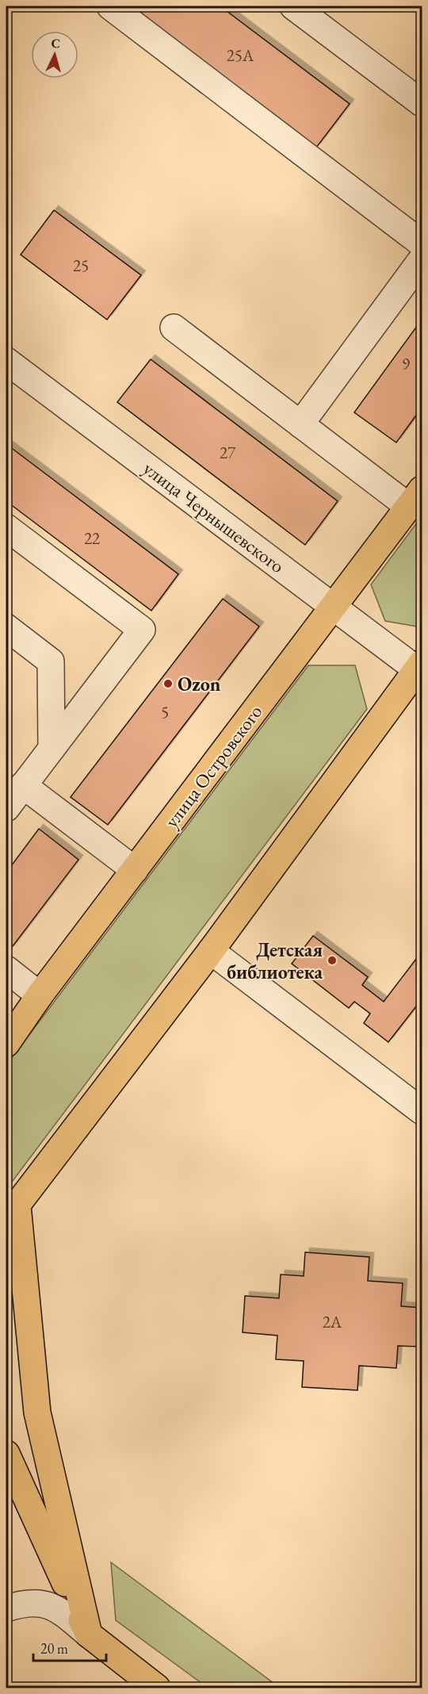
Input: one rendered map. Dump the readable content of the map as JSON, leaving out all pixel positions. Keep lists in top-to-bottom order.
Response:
{
  "streets": {
    "main road": ["улица Островского"],
    "street": ["улица Чернышевского"]
  },
  "crossings": [
    ["улица Чернышевского", "улица Островского"]
  ],
  "places": ["Ozon", "Детская библиотека"],
  "house_numbers": [
    "25А",
    "25",
    "9",
    "27",
    "22",
    "5",
    "2А"
  ],
  "scale_bar": "20 m",
  "north": "top"
}
